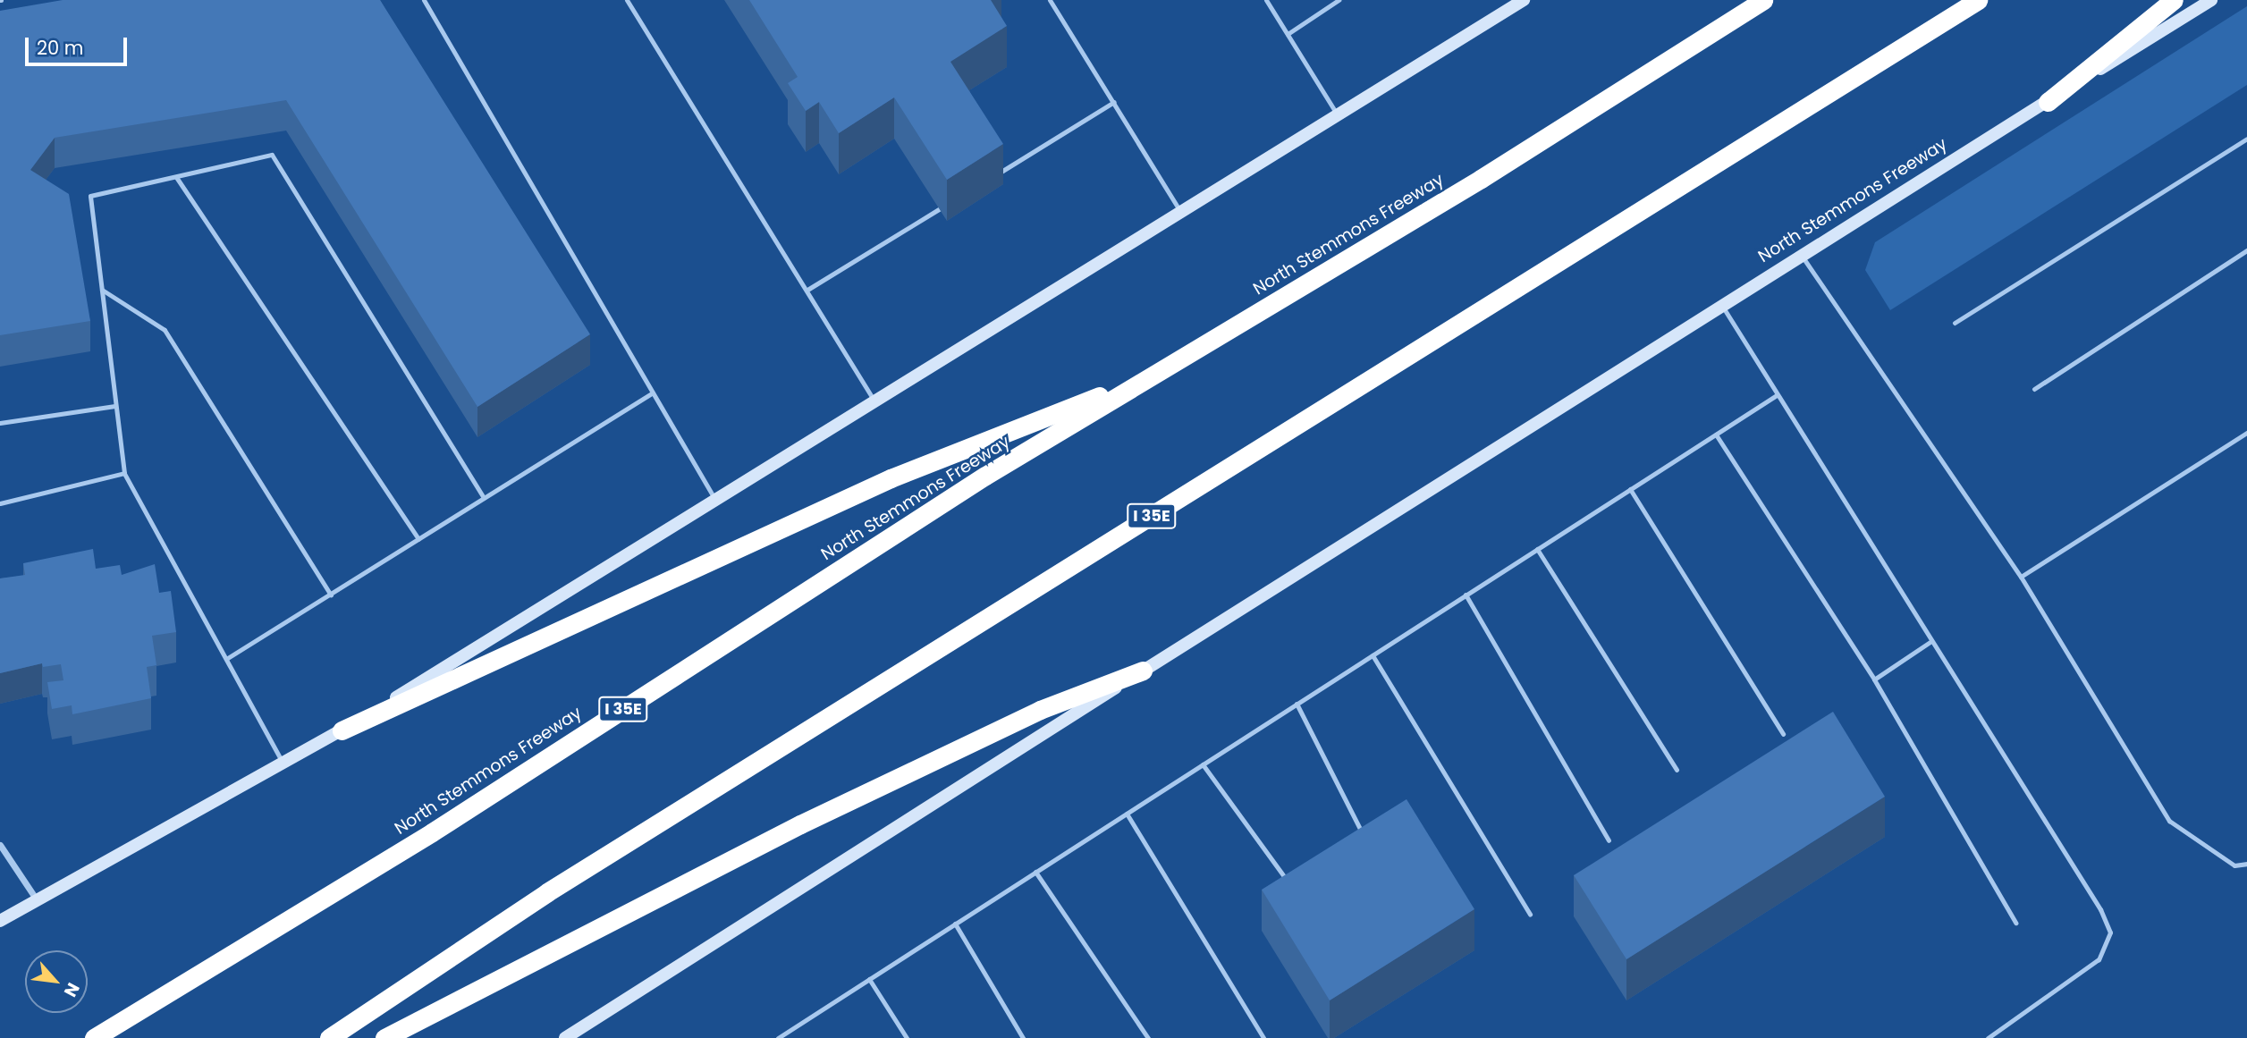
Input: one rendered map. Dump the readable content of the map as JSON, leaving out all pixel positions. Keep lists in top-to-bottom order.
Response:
{
  "streets": {
    "highway": ["North Stemmons Freeway", "I 35E"]
  },
  "scale_bar": "20 m",
  "north": "bottom right"
}
